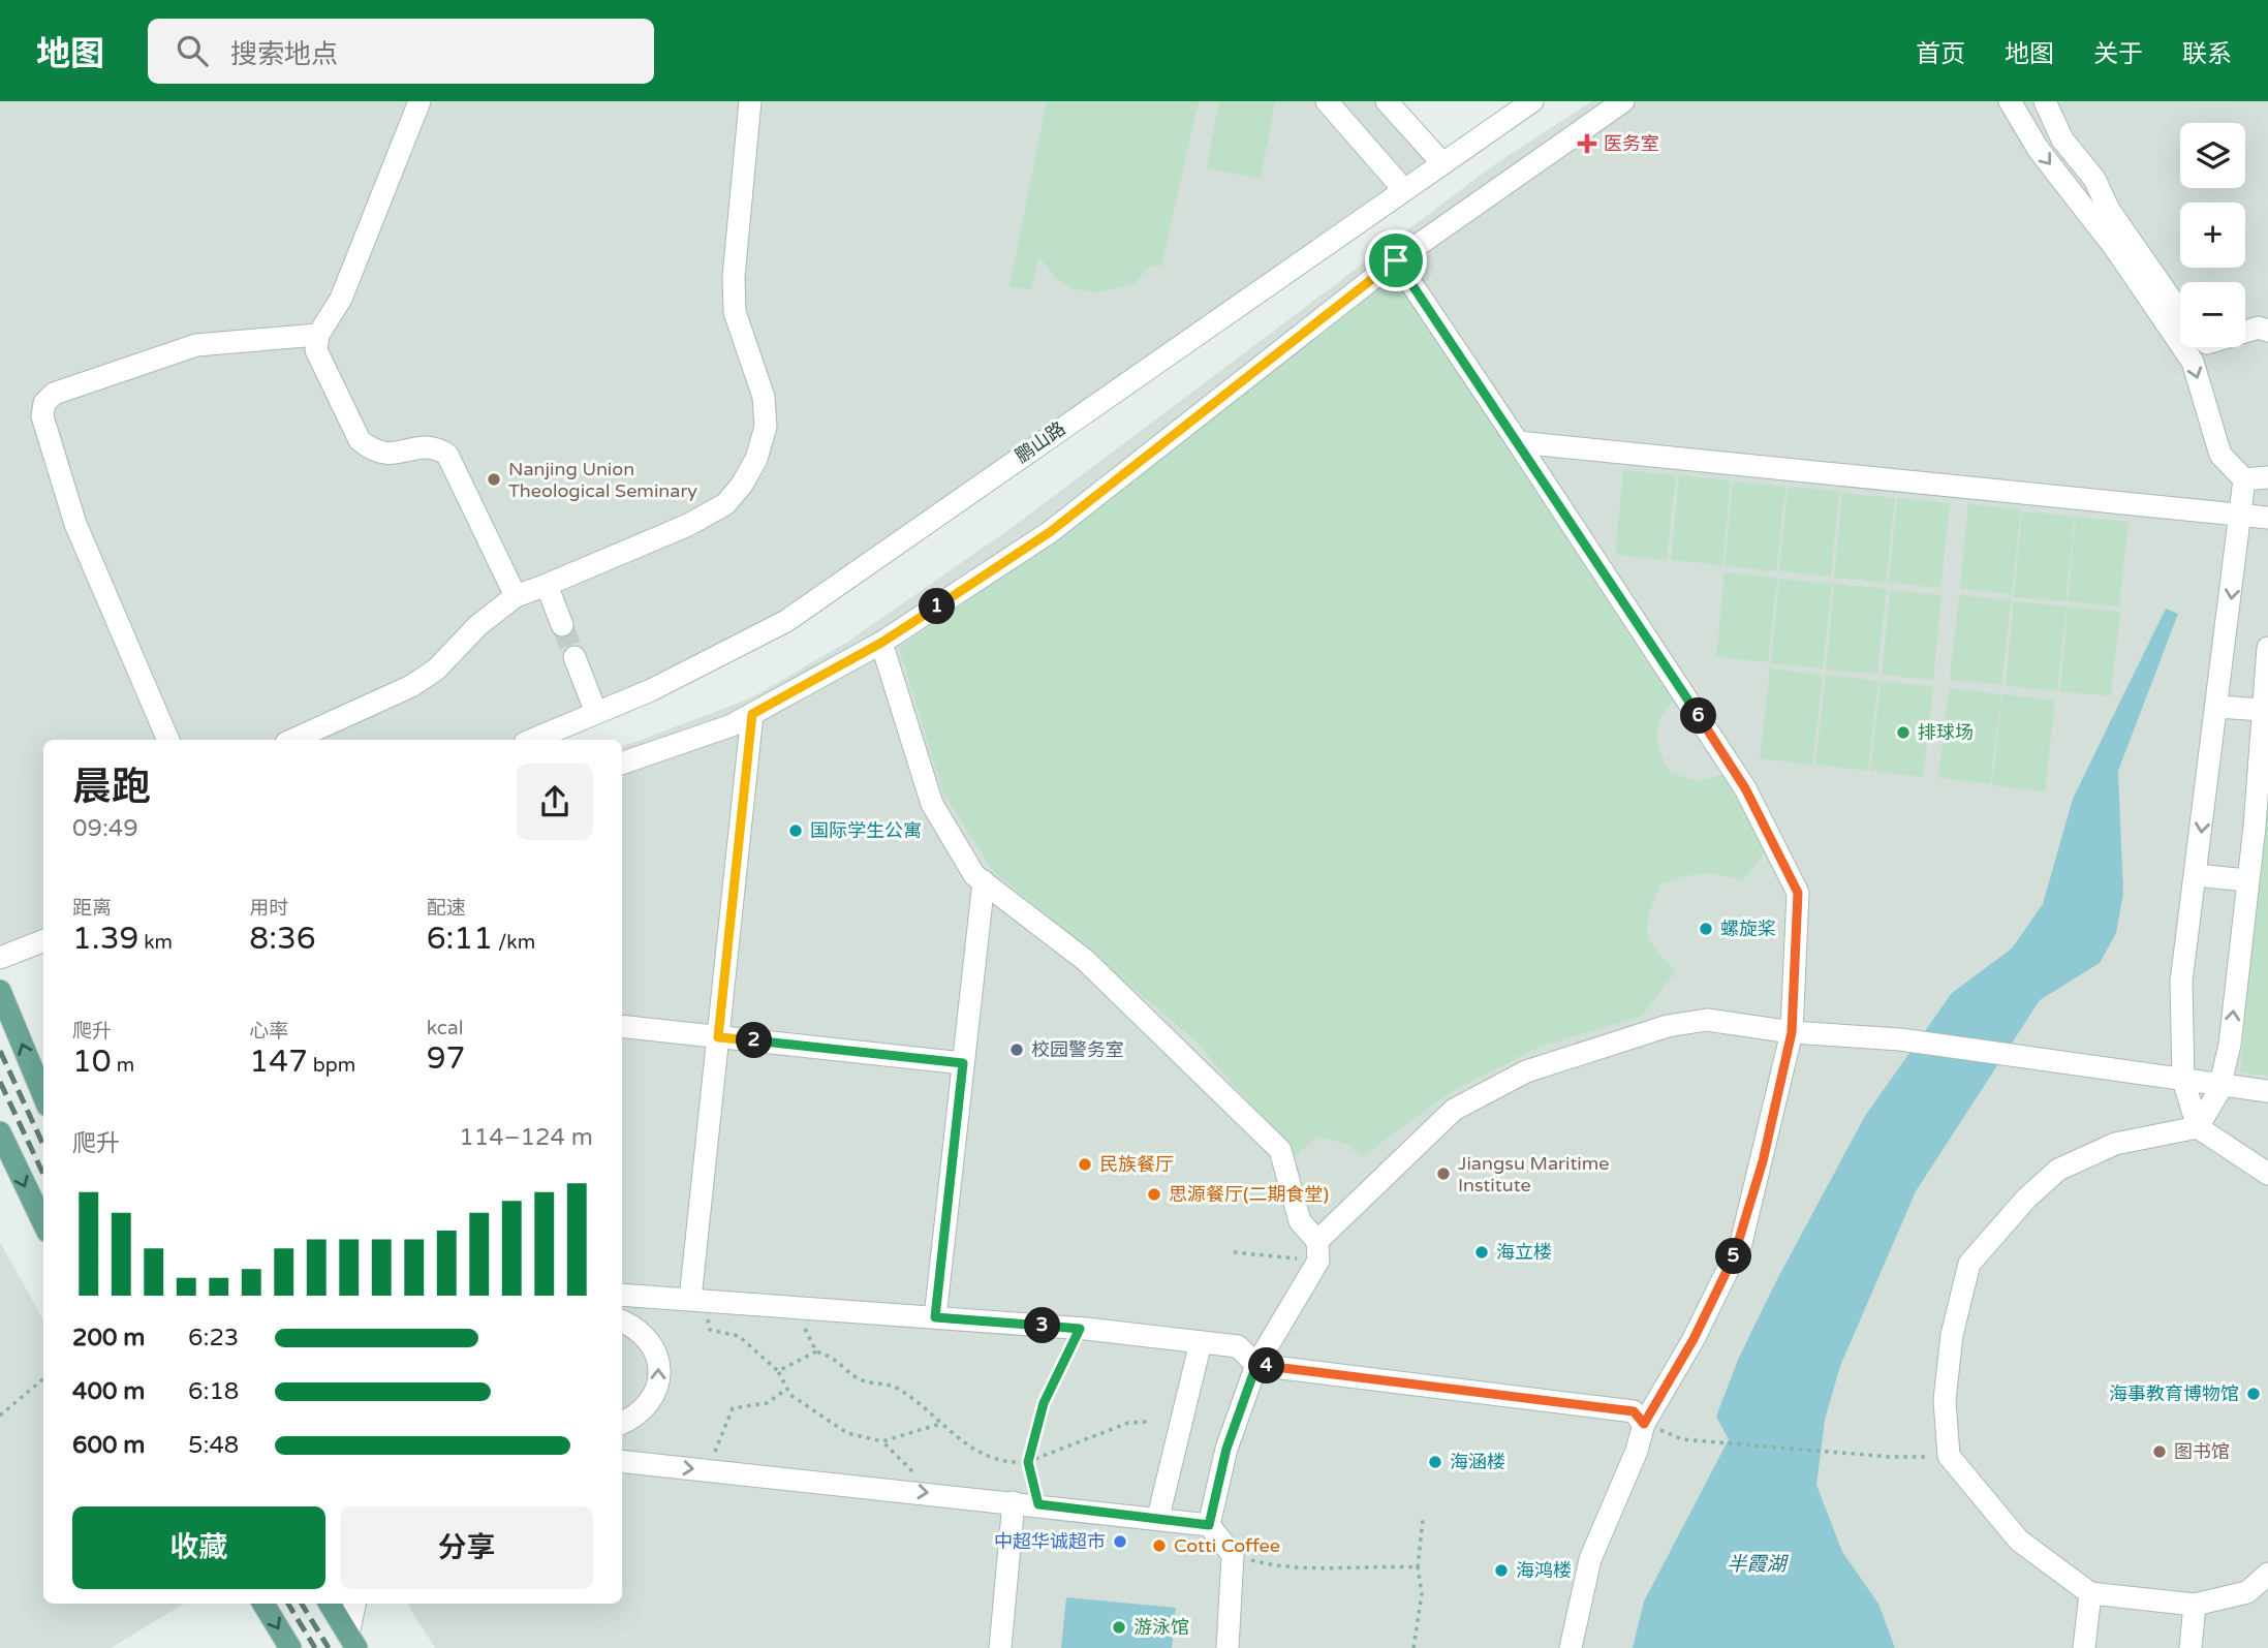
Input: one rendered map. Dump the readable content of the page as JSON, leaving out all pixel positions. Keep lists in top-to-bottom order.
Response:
{
  "streets": {
    "street": ["鹏山路"]
  },
  "water": ["半霞湖"],
  "places": {
    "health": ["医务室"],
    "other": [
      "Nanjing Union Theological Seminary",
      "排球场",
      "国际学生公寓",
      "螺旋桨",
      "校园警务室",
      "民族餐厅",
      "Jiangsu Maritime Institute",
      "思源餐厅(二期食堂)",
      "海立楼",
      "海事教育博物馆",
      "图书馆",
      "海涵楼",
      "中超华诚超市",
      "Cotti Coffee",
      "海鸿楼",
      "游泳馆"
    ]
  },
  "page": {
    "header": "地图",
    "search": "搜索地点",
    "nav": [
      "首页",
      "地图",
      "关于",
      "联系"
    ],
    "map_buttons": ["+", "−"],
    "pins": [
      "1",
      "6",
      "2",
      "5",
      "3",
      "4"
    ],
    "heading": ["晨跑", "09:49"],
    "stats": [
      ["距离", "1.39 km"],
      ["用时", "8:36"],
      ["配速", "6:11 /km"],
      ["爬升", "10 m"],
      ["心率", "147 bpm"],
      ["kcal", "97"]
    ],
    "chart": ["爬升", "114–124 m"],
    "list": [
      {
        "name": "200 m",
        "note": "6:23"
      },
      {
        "name": "400 m",
        "note": "6:18"
      },
      {
        "name": "600 m",
        "note": "5:48"
      }
    ],
    "buttons": ["收藏", "分享"]
  }
}
